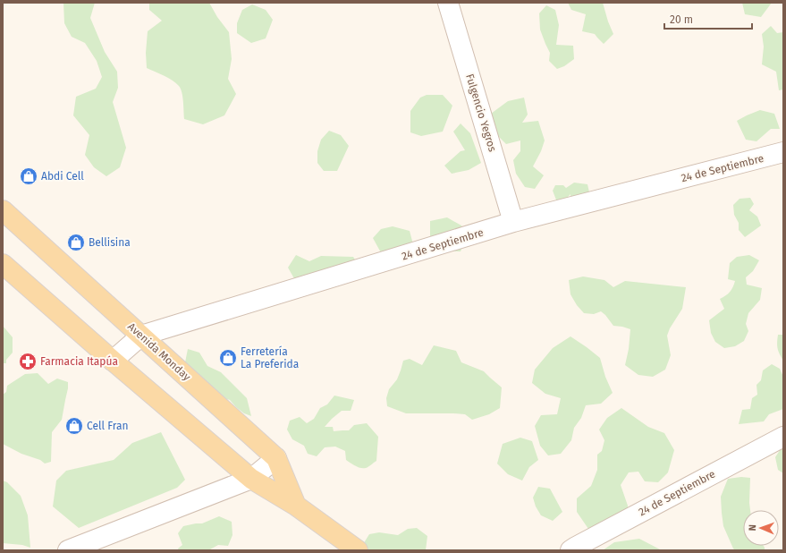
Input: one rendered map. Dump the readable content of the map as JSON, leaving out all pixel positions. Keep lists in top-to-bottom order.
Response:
{
  "streets": {
    "main road": ["Avenida Monday"],
    "street": ["Fulgencio Yegros", "24 de Septiembre"]
  },
  "crossings": [
    ["Fulgencio Yegros", "24 de Septiembre"],
    ["24 de Septiembre", "Avenida Monday"]
  ],
  "places": {
    "shop": [
      "Abdi Cell",
      "Bellisina",
      "Ferretería La Preferida",
      "Cell Fran"
    ],
    "pharmacy": ["Farmacia Itapúa"]
  },
  "scale_bar": "20 m",
  "north": "left"
}
